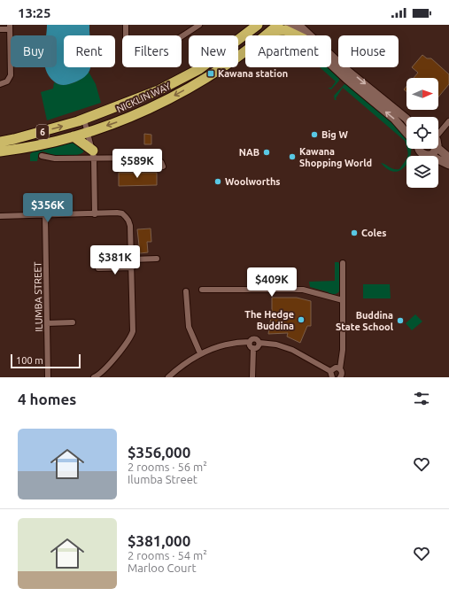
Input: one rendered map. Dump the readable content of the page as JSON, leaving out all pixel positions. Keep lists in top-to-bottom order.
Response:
{
  "streets": {
    "highway": ["NICKLIN WAY", "6"],
    "street": ["ILUMBA STREET"]
  },
  "places": {
    "transit": ["Kawana station"],
    "other": [
      "Big W",
      "NAB",
      "Kawana Shopping World",
      "Woolworths",
      "Coles",
      "The Hedge Buddina",
      "Buddina State School"
    ]
  },
  "scale_bar": "100 m",
  "north": "right",
  "page": {
    "status": "13:25",
    "chip": [
      "Buy",
      "Rent",
      "Filters",
      "New",
      "Apartment",
      "House"
    ],
    "price": [
      "$589K",
      "$356K",
      "$381K",
      "$409K"
    ],
    "scale": "100 m",
    "heading": "4 homes",
    "list": [
      {
        "name": "$356,000",
        "note": "2 rooms · 56 m² · Ilumba Street"
      },
      {
        "name": "$381,000",
        "note": "2 rooms · 54 m² · Marloo Court"
      }
    ]
  }
}
